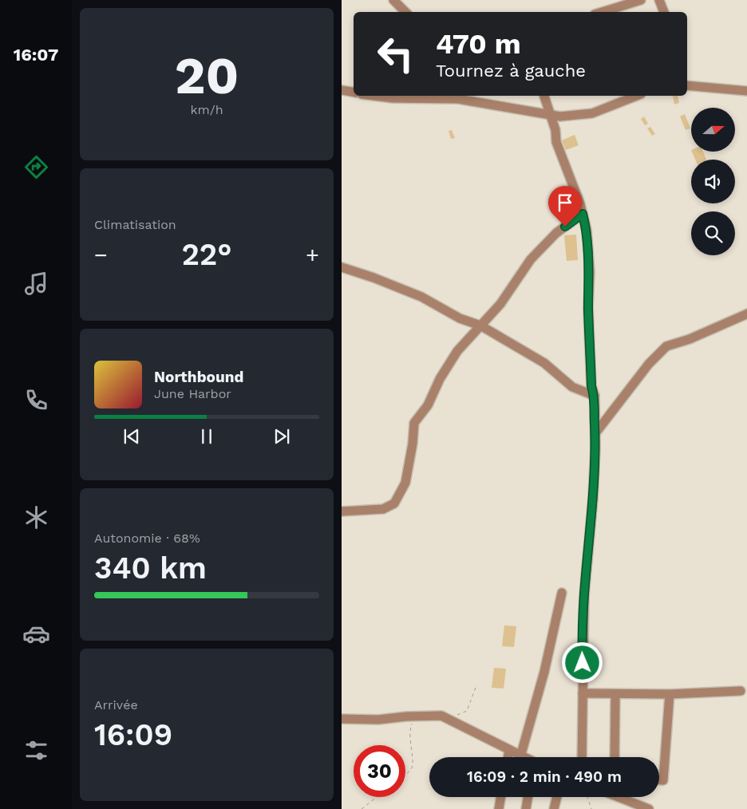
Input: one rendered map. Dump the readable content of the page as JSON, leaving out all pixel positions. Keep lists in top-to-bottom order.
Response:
{
  "north": "right",
  "page": {
    "tabs": "16:07",
    "tile": [
      ["20", "km/h"],
      "Climatisation",
      ["Autonomie · 68%", "340 km"],
      ["Arrivée", "16:09"]
    ],
    "turn": ["470 m", "Tournez à gauche"],
    "heat": ["−", "22°", "+"],
    "song": ["Northbound", "June Harbor"],
    "limit": "30",
    "trip": "16:09 · 2 min · 490 m"
  }
}
